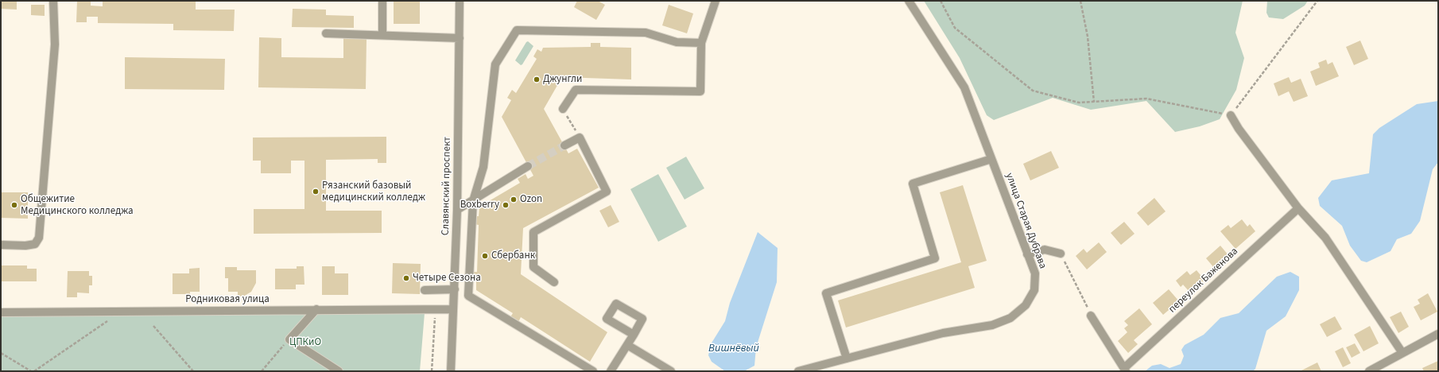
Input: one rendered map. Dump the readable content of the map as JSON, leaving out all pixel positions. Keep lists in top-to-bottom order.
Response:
{
  "streets": {
    "street": [
      "Славянский проспект",
      "улица Старая Дубрава",
      "переулок Баженова",
      "Родниковая улица"
    ]
  },
  "crossings": [
    ["Славянский проспект", "Родниковая улица"]
  ],
  "water": ["Вишнёвый"],
  "parks": ["ЦПКиО"],
  "places": [
    "Джунгли",
    "Рязанский базовый медицинский колледж",
    "Ozon",
    "Общежитие Медицинского колледжа",
    "Boxberry",
    "Сбербанк",
    "Четыре Сезона"
  ]
}
